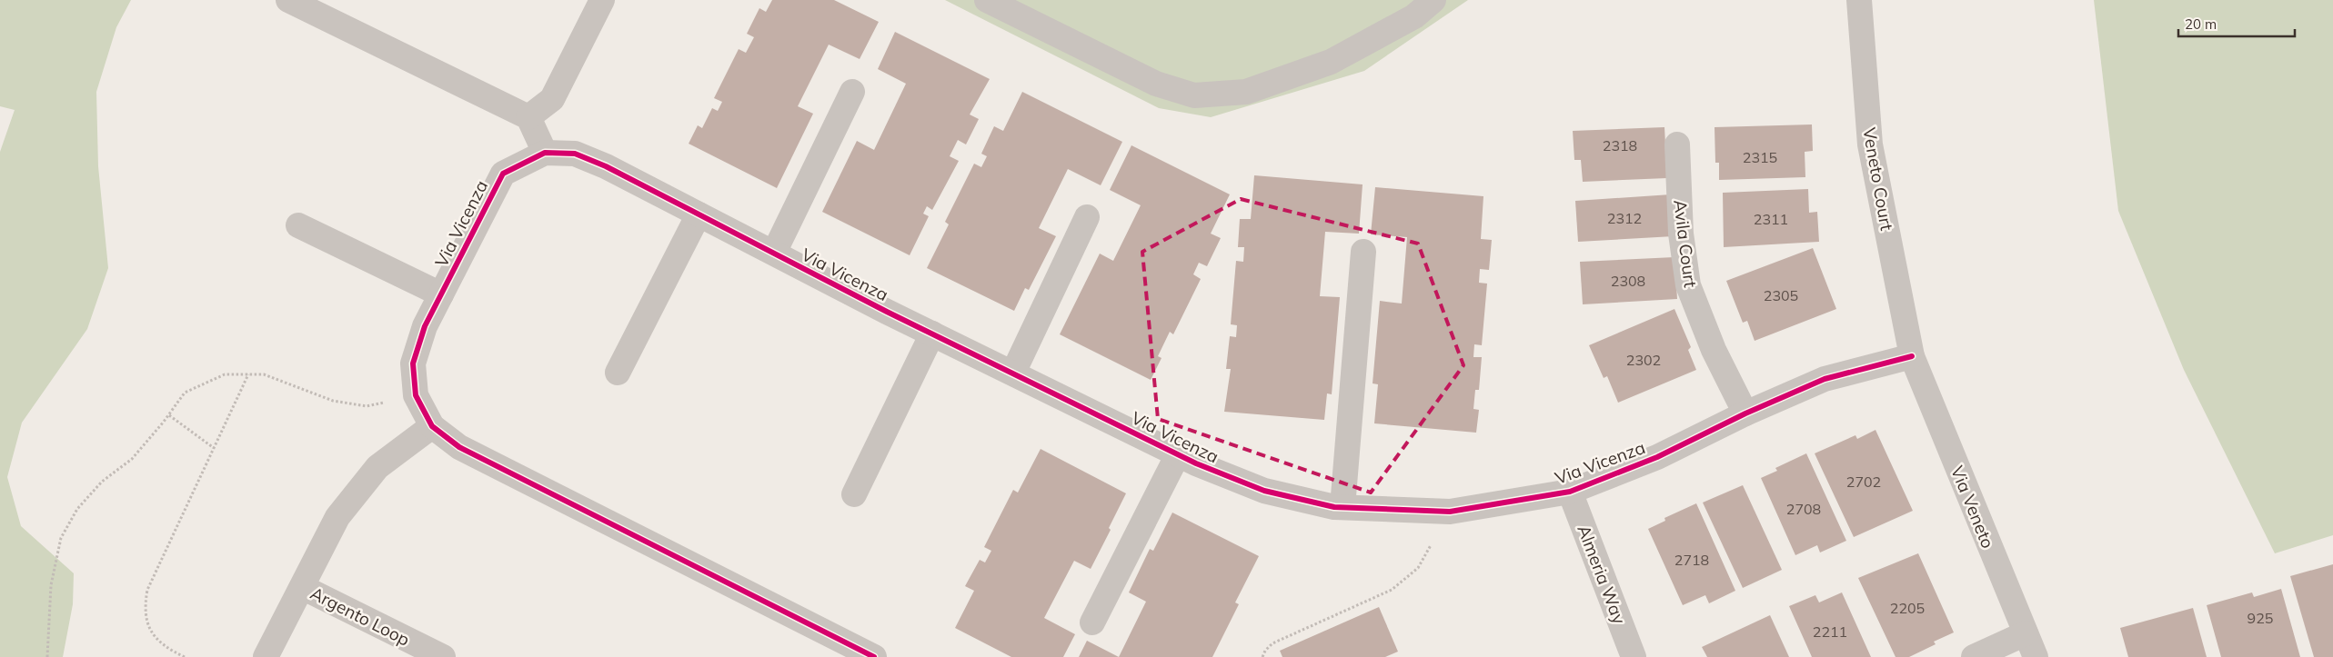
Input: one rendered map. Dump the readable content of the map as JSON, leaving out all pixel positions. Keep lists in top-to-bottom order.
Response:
{
  "streets": {
    "street": [
      "Veneto Court",
      "Via Vicenza",
      "Avila Court",
      "Via Veneto",
      "Almeria Way",
      "Argento Loop"
    ]
  },
  "crossings": [
    ["Veneto Court", "Via Vicenza"],
    ["Veneto Court", "Via Veneto"],
    ["Via Vicenza", "Avila Court"],
    ["Via Vicenza", "Via Veneto"],
    ["Via Vicenza", "Almeria Way"],
    ["Via Vicenza", "Argento Loop"]
  ],
  "house_numbers": [
    "2318",
    "2315",
    "2312",
    "2311",
    "2308",
    "2305",
    "2302",
    "2702",
    "2708",
    "2718",
    "2205",
    "925",
    "2211"
  ],
  "scale_bar": "20 m"
}
